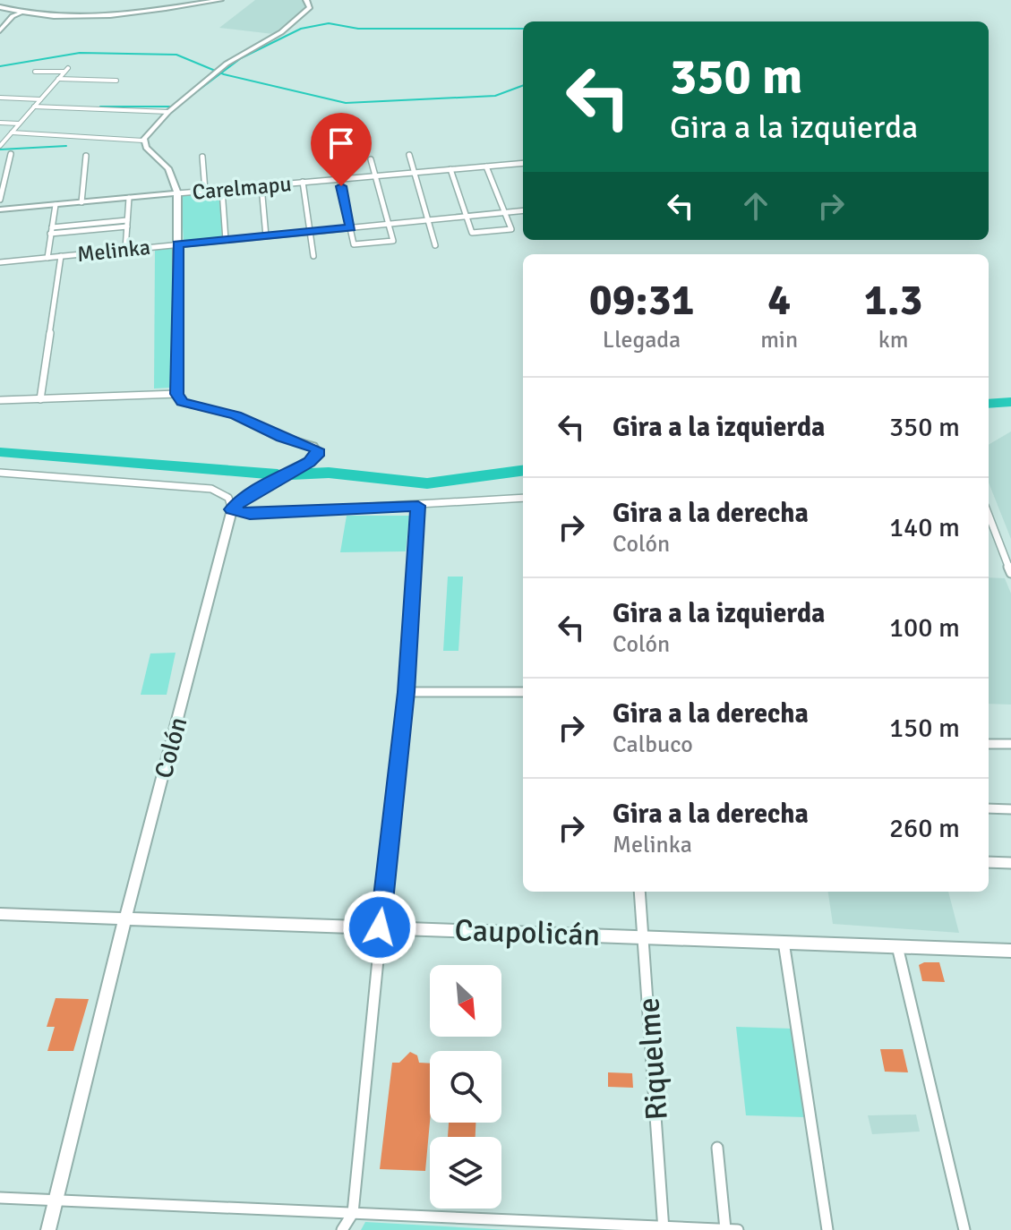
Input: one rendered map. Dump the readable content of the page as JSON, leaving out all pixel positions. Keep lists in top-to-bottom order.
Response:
{
  "streets": {
    "street": [
      "Carelmapu",
      "Melinka",
      "Colón",
      "Caupolicán",
      "Riquelme"
    ]
  },
  "crossings": [
    ["Colón", "Caupolicán"],
    ["Caupolicán", "Riquelme"]
  ],
  "north": "bottom right",
  "page": {
    "turn": ["350 m", "Gira a la izquierda"],
    "eta": [
      "09:31",
      "Llegada",
      "4",
      "min",
      "1.3",
      "km"
    ],
    "list": [
      {
        "name": "Gira a la izquierda",
        "value": "350 m"
      },
      {
        "name": "Gira a la derecha",
        "note": "Colón",
        "value": "140 m"
      },
      {
        "name": "Gira a la izquierda",
        "note": "Colón",
        "value": "100 m"
      },
      {
        "name": "Gira a la derecha",
        "note": "Calbuco",
        "value": "150 m"
      },
      {
        "name": "Gira a la derecha",
        "note": "Melinka",
        "value": "260 m"
      }
    ]
  }
}
